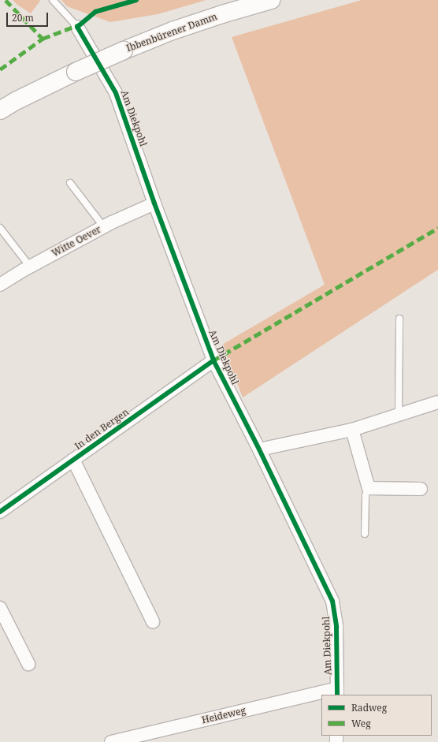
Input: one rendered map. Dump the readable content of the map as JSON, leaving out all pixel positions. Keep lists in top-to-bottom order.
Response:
{
  "streets": {
    "main road": ["Ibbenbürener Damm"],
    "street": [
      "Am Diekpohl",
      "Witte Oever",
      "In den Bergen",
      "Heideweg"
    ]
  },
  "crossings": [
    ["Am Diekpohl", "Witte Oever"],
    ["Am Diekpohl", "In den Bergen"],
    ["Am Diekpohl", "Heideweg"]
  ],
  "legend": ["Radweg", "Weg"],
  "scale_bar": "20 m"
}
